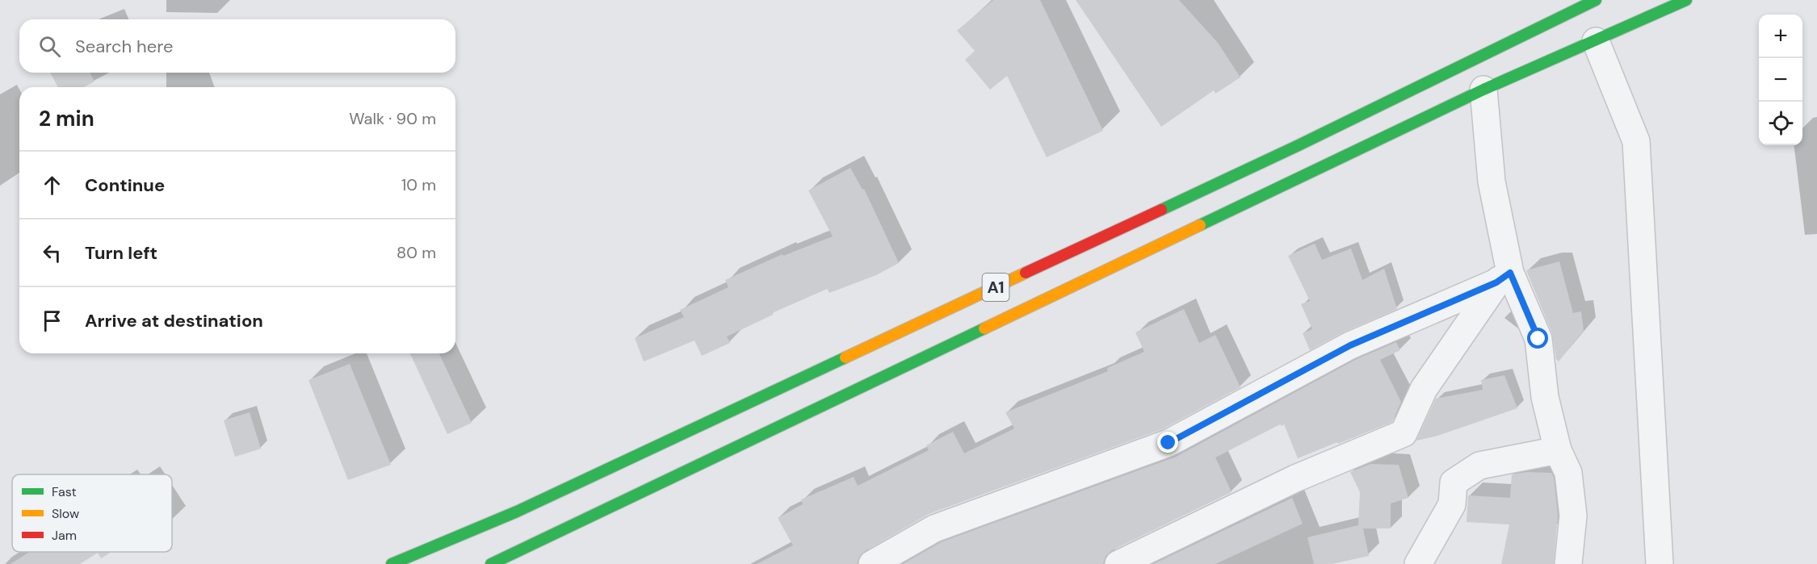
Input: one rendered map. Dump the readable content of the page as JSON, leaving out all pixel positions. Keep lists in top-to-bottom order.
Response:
{
  "streets": {
    "highway": ["A1"]
  },
  "legend": ["Fast", "Slow", "Jam"],
  "page": {
    "map_buttons": ["+", "−"],
    "search": "Search here",
    "heading": ["2 min", "Walk · 90 m"],
    "list": [
      ["Continue", "10 m"],
      ["Turn left", "80 m"],
      "Arrive at destination"
    ]
  }
}
